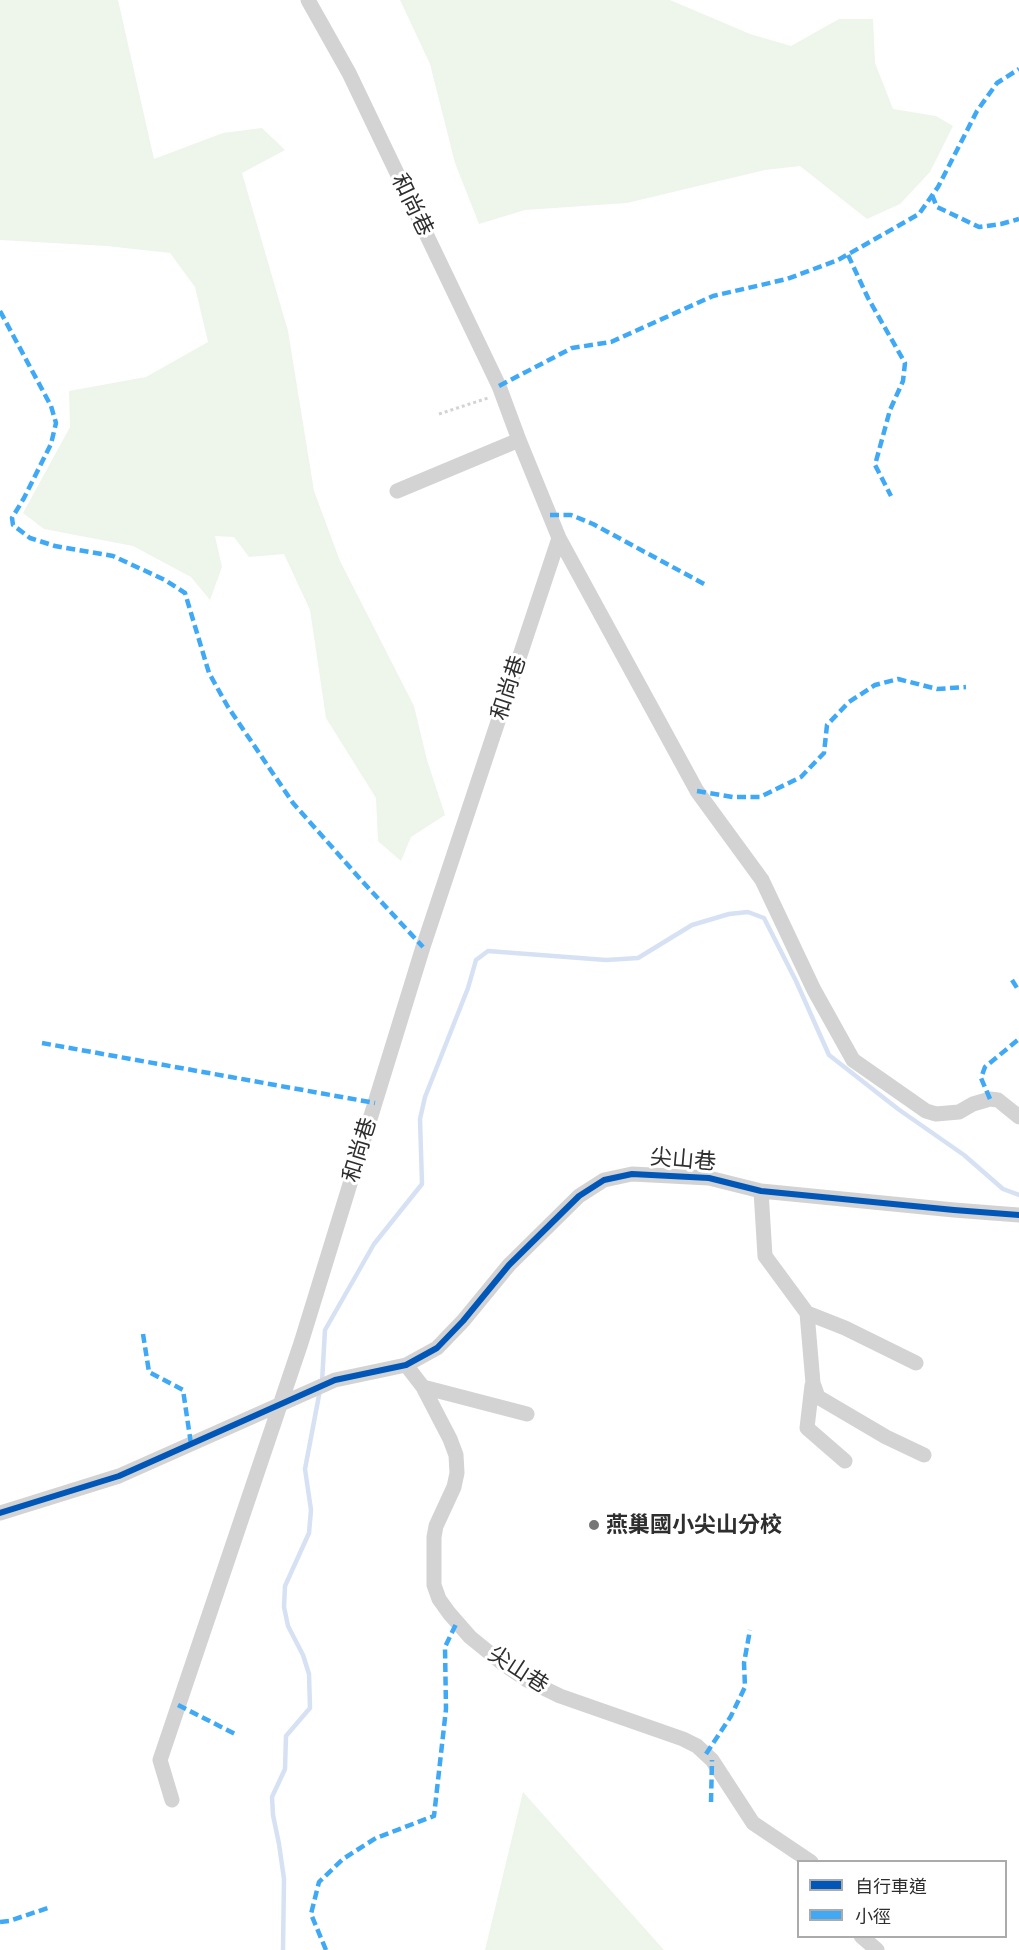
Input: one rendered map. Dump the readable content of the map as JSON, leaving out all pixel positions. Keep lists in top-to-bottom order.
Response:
{
  "streets": {
    "street": ["和尚巷", "尖山巷"]
  },
  "crossings": [
    ["和尚巷", "尖山巷"]
  ],
  "places": ["燕巢國小尖山分校"],
  "legend": ["自行車道", "小徑"]
}
